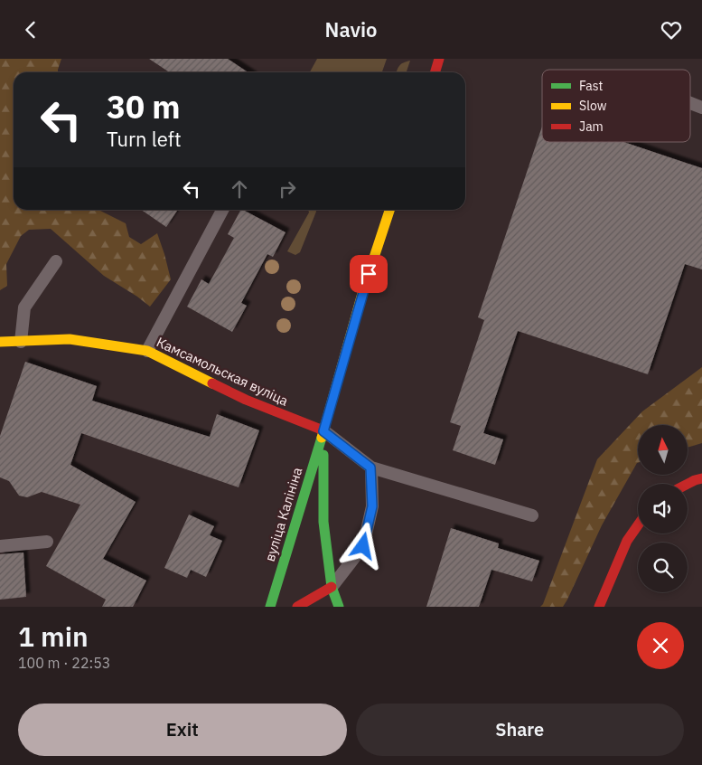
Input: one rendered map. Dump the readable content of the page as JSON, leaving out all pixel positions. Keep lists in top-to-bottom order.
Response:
{
  "streets": {
    "main road": ["Камсамольская вуліца", "вуліца Калініна"]
  },
  "crossings": [
    ["Камсамольская вуліца", "вуліца Калініна"]
  ],
  "legend": ["Fast", "Slow", "Jam"],
  "north": "top",
  "page": {
    "header": "Navio",
    "turn": ["30 m", "Turn left"],
    "heading": ["1 min", "100 m · 22:53"],
    "buttons": ["Exit", "Share"]
  }
}
